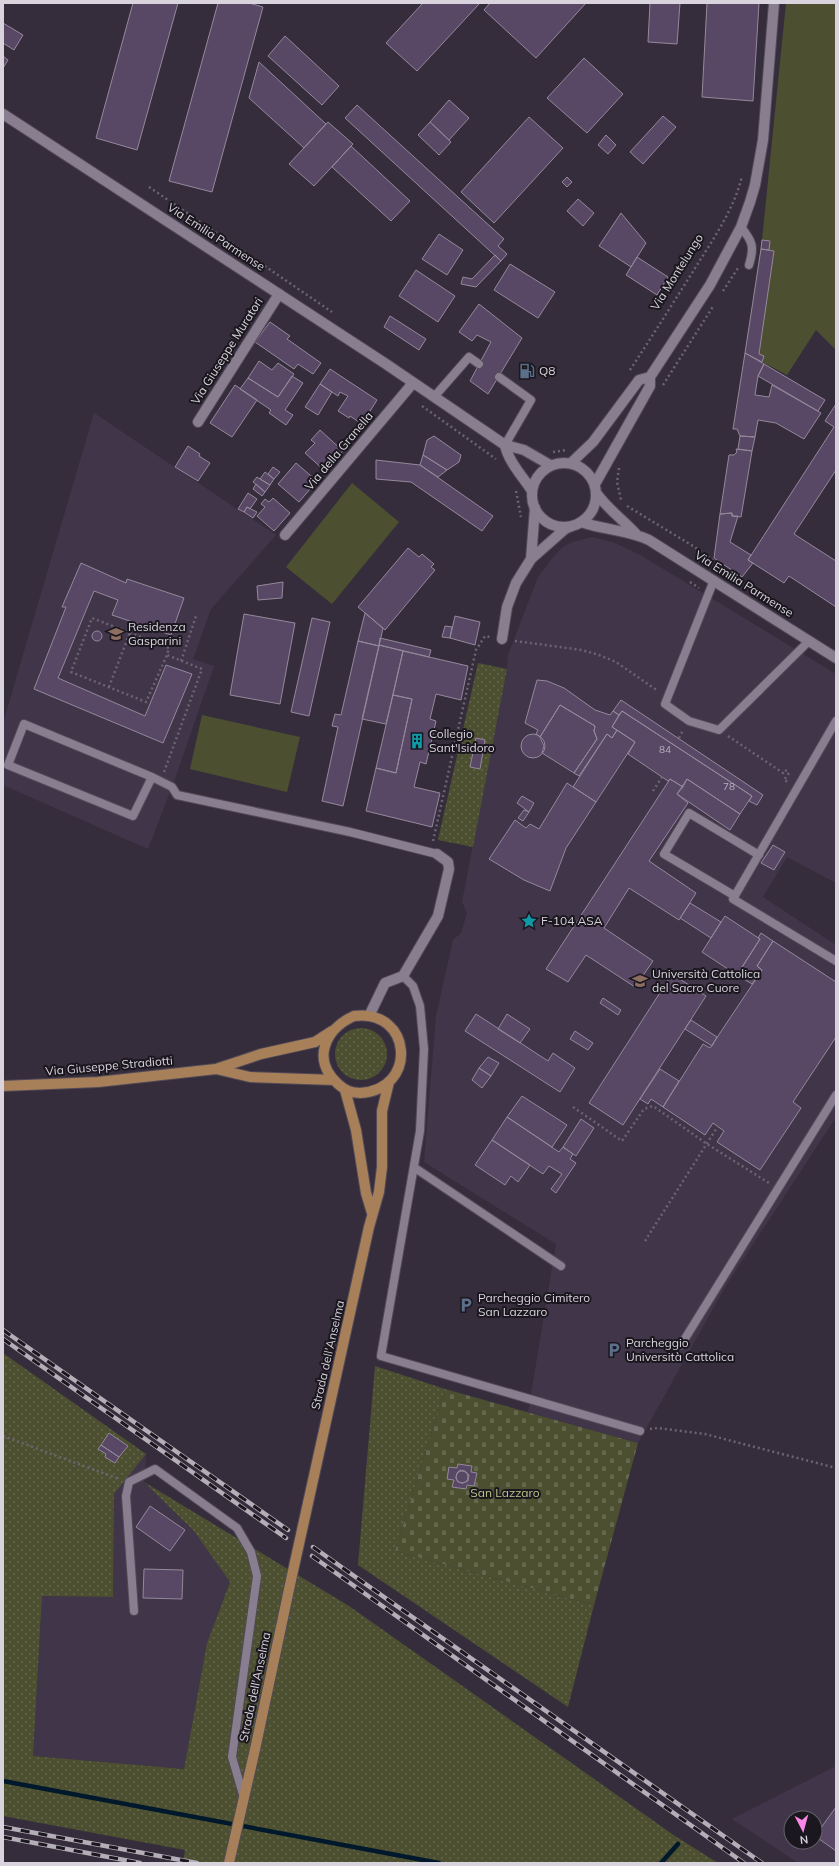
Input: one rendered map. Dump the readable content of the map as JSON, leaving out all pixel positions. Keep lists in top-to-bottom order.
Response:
{
  "streets": {
    "main road": ["Via Giuseppe Stradiotti", "Strada dell'Anselma"],
    "street": ["Via Emilia Parmense", "Via Giuseppe Muratori", "Via della Granella"],
    "path": ["Via Montelungo"]
  },
  "crossings": [
    ["Via Emilia Parmense", "Via Giuseppe Muratori"],
    ["Via Emilia Parmense", "Via della Granella"],
    ["Via Giuseppe Stradiotti", "Strada dell'Anselma"]
  ],
  "parks": ["San Lazzaro"],
  "places": {
    "fuel station": ["Q8"],
    "school or university": ["Residenza Gasparini", "Università Cattolica del Sacro Cuore"],
    "building": ["Collegio Sant'Isidoro"],
    "place": ["F-104 ASA"],
    "parking": ["Parcheggio Cimitero San Lazzaro", "Parcheggio Università Cattolica"]
  },
  "house_numbers": ["84", "78"],
  "north": "bottom"
}
